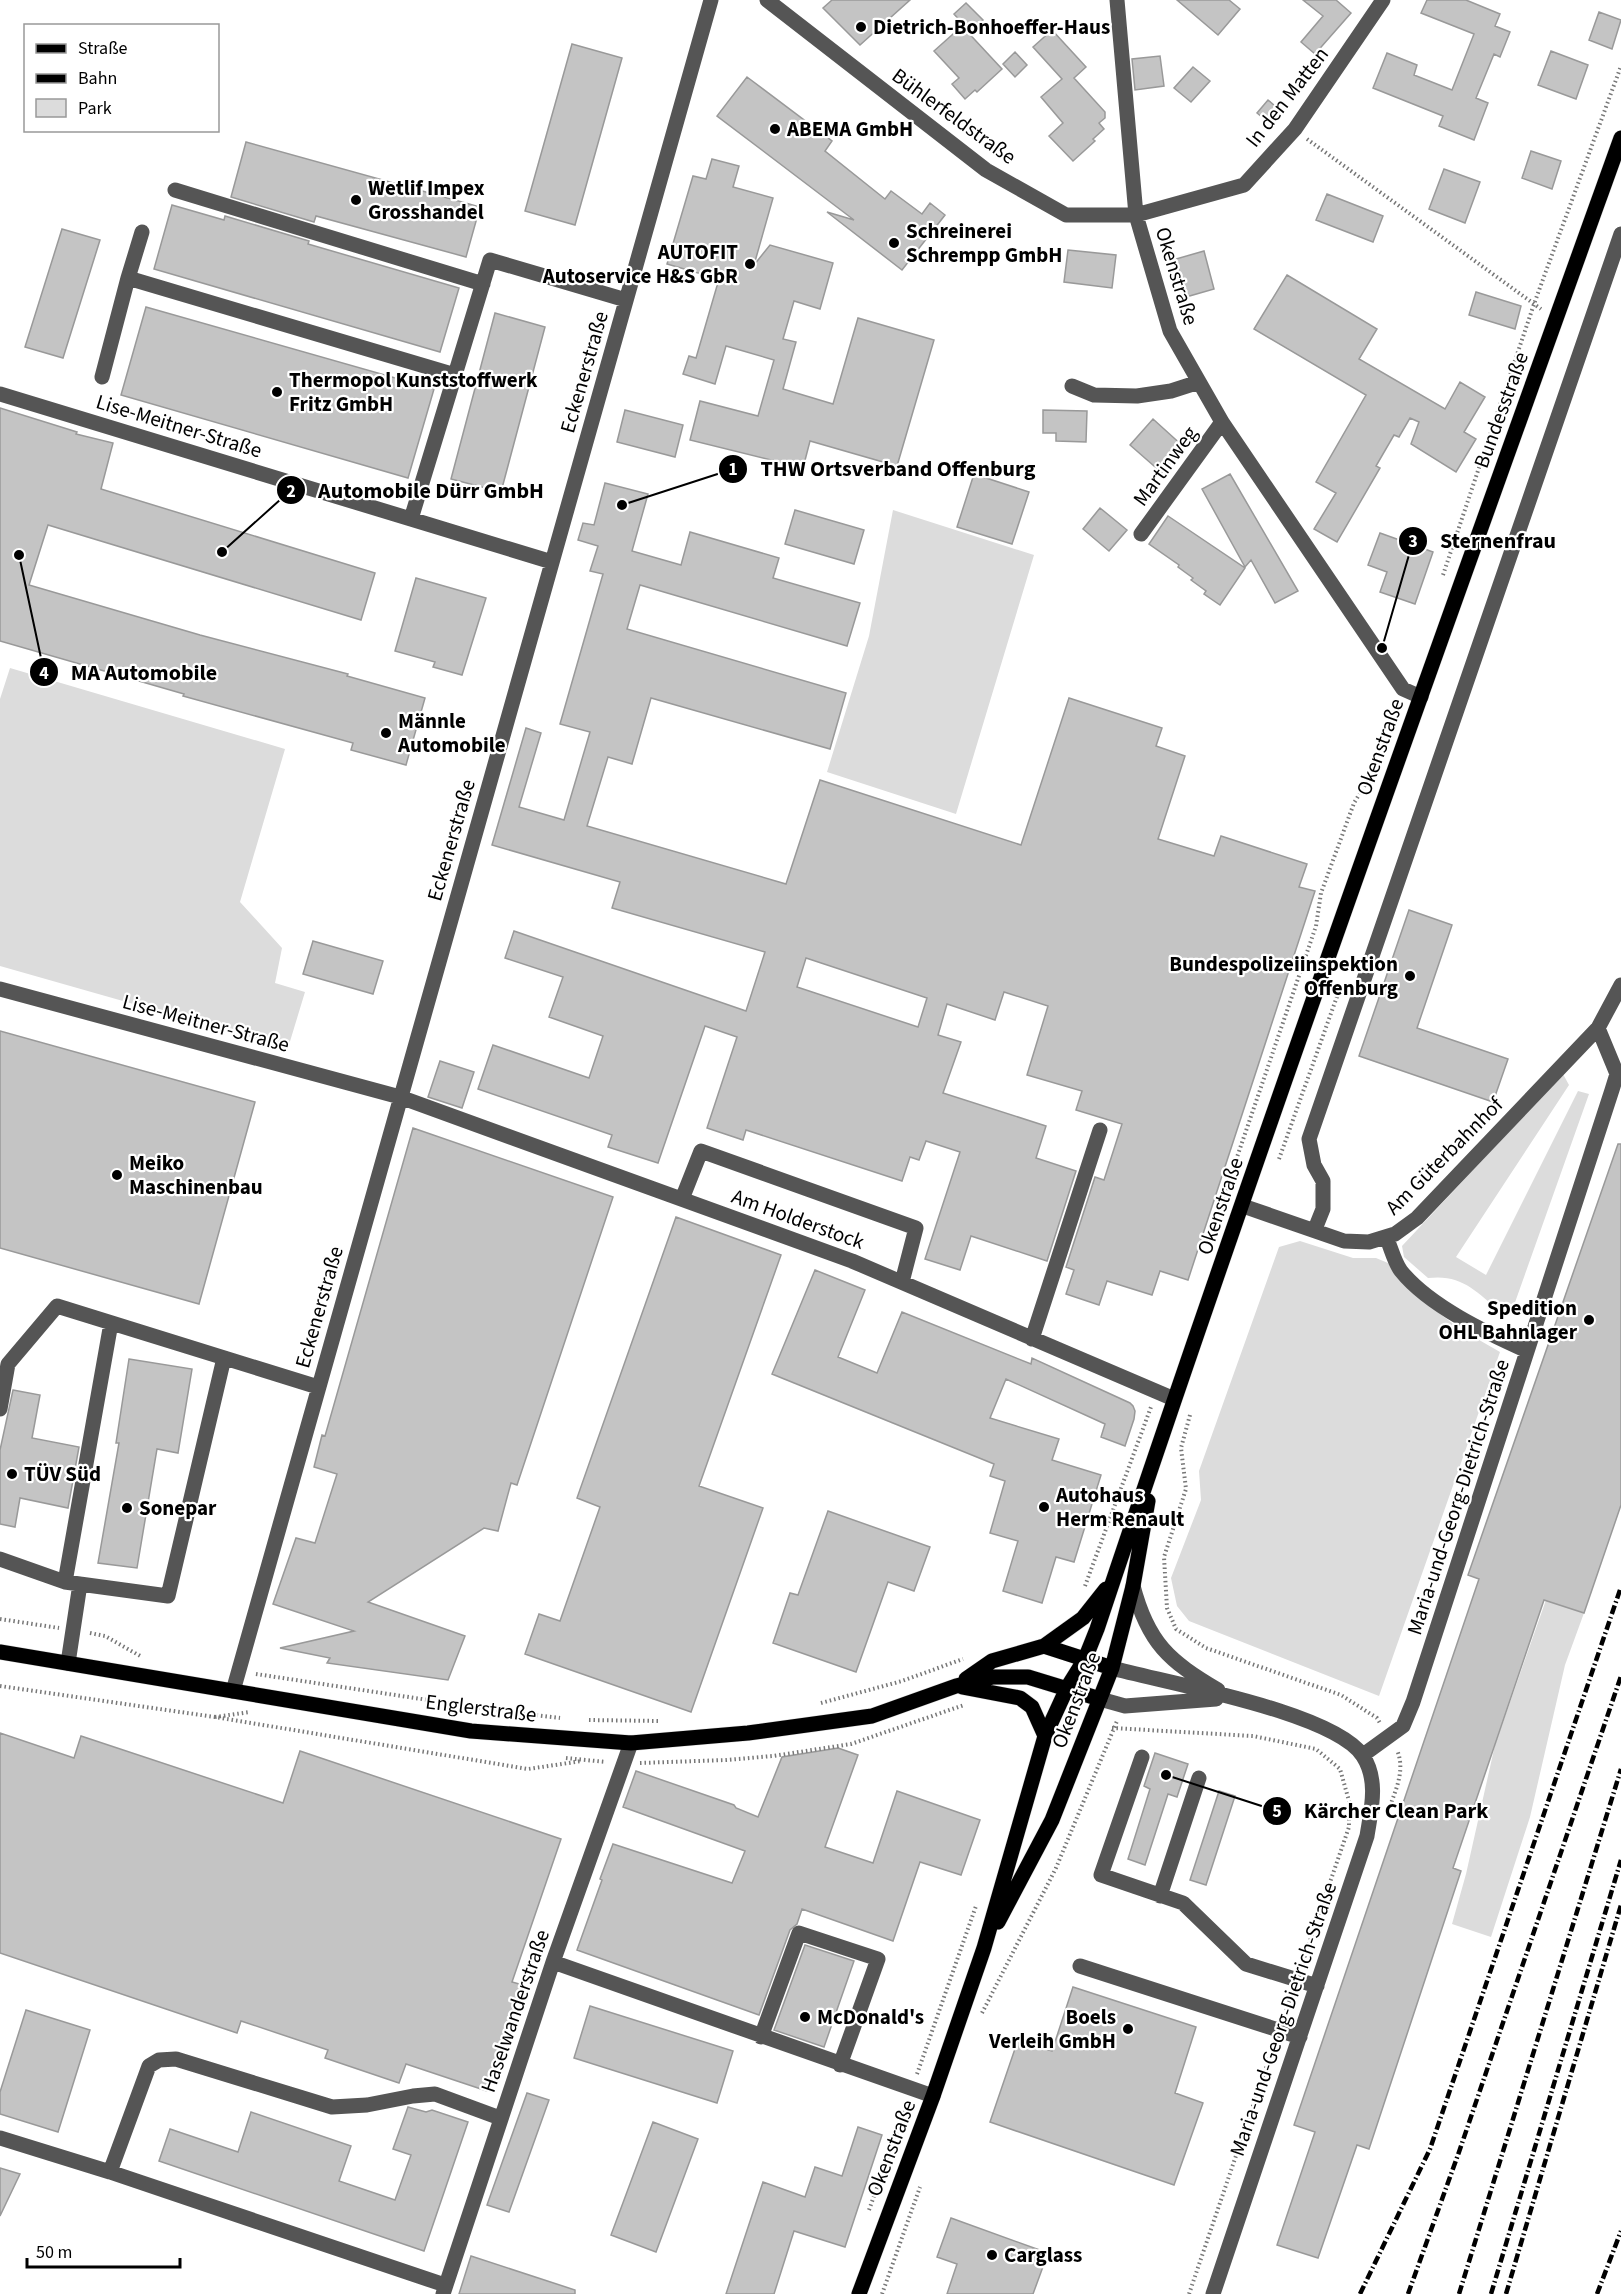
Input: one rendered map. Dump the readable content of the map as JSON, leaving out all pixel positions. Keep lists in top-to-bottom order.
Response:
{
  "streets": {
    "main road": ["Okenstraße", "Bundesstraße", "Englerstraße"],
    "street": [
      "In den Matten",
      "Bühlerfeldstraße",
      "Eckenerstraße",
      "Lise-Meitner-Straße",
      "Martinweg",
      "Am Güterbahnhof",
      "Am Holderstock",
      "Maria-und-Georg-Dietrich-Straße",
      "Haselwanderstraße"
    ]
  },
  "crossings": [
    ["In den Matten", "Bühlerfeldstraße"],
    ["In den Matten", "Okenstraße"],
    ["Bühlerfeldstraße", "Okenstraße"],
    ["Okenstraße", "Bundesstraße"],
    ["Okenstraße", "Martinweg"],
    ["Okenstraße", "Am Güterbahnhof"],
    ["Okenstraße", "Am Holderstock"],
    ["Okenstraße", "Englerstraße"],
    ["Eckenerstraße", "Lise-Meitner-Straße"],
    ["Eckenerstraße", "Am Holderstock"],
    ["Eckenerstraße", "Englerstraße"],
    ["Lise-Meitner-Straße", "Am Holderstock"],
    ["Am Güterbahnhof", "Maria-und-Georg-Dietrich-Straße"],
    ["Englerstraße", "Haselwanderstraße"]
  ],
  "places": [
    "Dietrich-Bonhoeffer-Haus",
    "ABEMA GmbH",
    "Wetlif Impex Grosshandel",
    "Schreinerei Schrempp GmbH",
    "AUTOFIT Autoservice H&S GbR",
    "Thermopol Kunststoffwerk Fritz GmbH",
    "THW Ortsverband Offenburg",
    "Automobile Dürr GmbH",
    "MA Automobile",
    "Sternenfrau",
    "Männle Automobile",
    "Bundespolizeiinspektion Offenburg",
    "Meiko Maschinenbau",
    "Spedition OHL Bahnlager",
    "TÜV Süd",
    "Autohaus Herm Renault",
    "Sonepar",
    "Kärcher Clean Park",
    "McDonald's",
    "Boels Verleih GmbH",
    "Carglass"
  ],
  "legend": ["Straße", "Bahn", "Park"],
  "scale_bar": "50 m"
}
